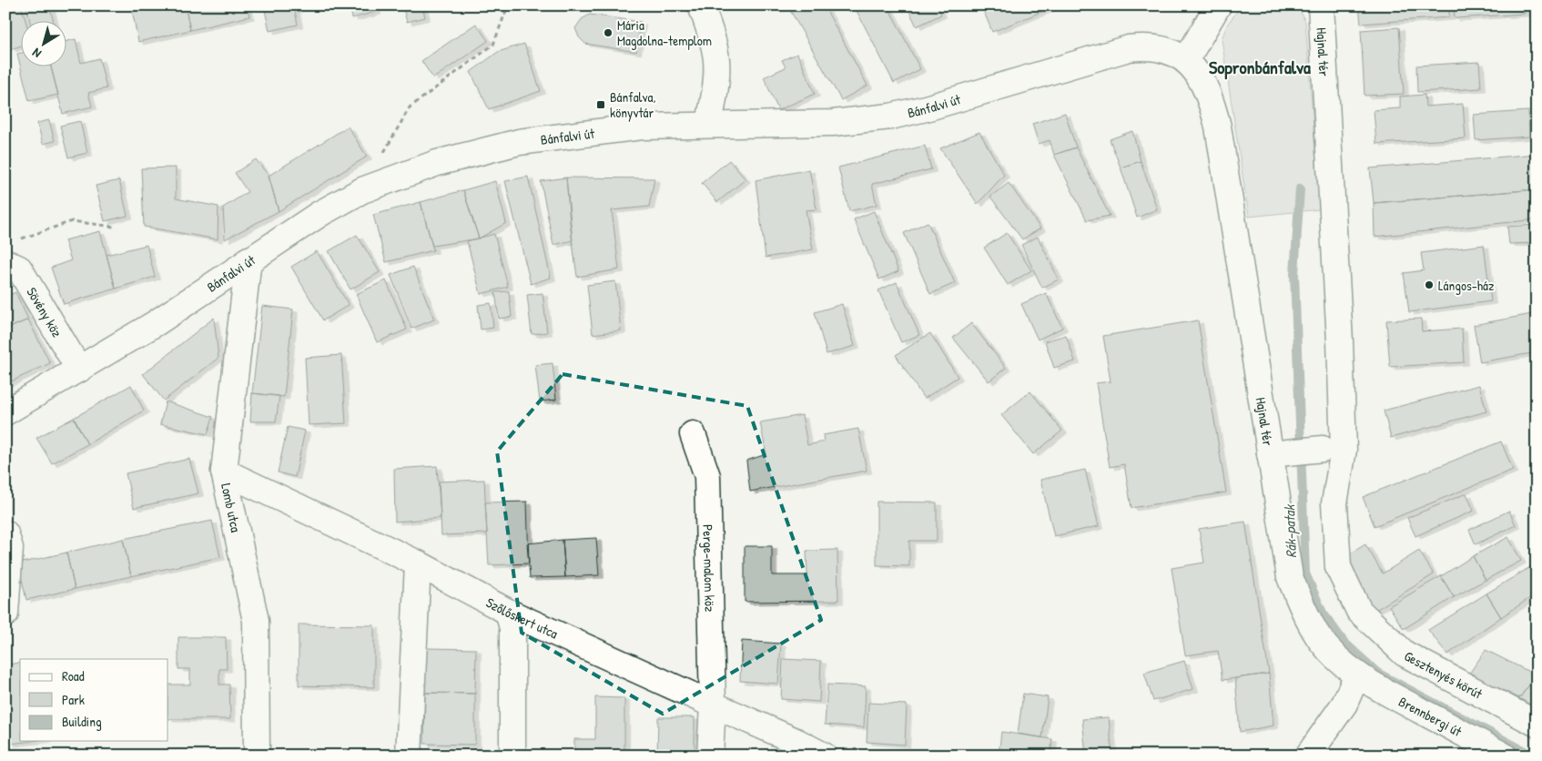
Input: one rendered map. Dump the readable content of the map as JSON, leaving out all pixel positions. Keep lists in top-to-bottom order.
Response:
{
  "streets": {
    "street": [
      "Hajnal tér",
      "Bánfalvi út",
      "Sövény köz",
      "Lomb utca",
      "Perge-malom köz",
      "Szőlőskert utca",
      "Gesztenyés körút",
      "Brennbergi út"
    ]
  },
  "crossings": [
    ["Hajnal tér", "Bánfalvi út"],
    ["Hajnal tér", "Gesztenyés körút"],
    ["Hajnal tér", "Brennbergi út"],
    ["Bánfalvi út", "Sövény köz"],
    ["Bánfalvi út", "Lomb utca"],
    ["Lomb utca", "Szőlőskert utca"],
    ["Perge-malom köz", "Szőlőskert utca"]
  ],
  "districts": ["Sopronbánfalva"],
  "water": ["Rák-patak"],
  "places": {
    "other": ["Mária Magdolna-templom", "Lángos-ház"],
    "transit": ["Bánfalva, könyvtár"]
  },
  "legend": ["Road", "Park", "Building"],
  "north": "bottom left"
}
